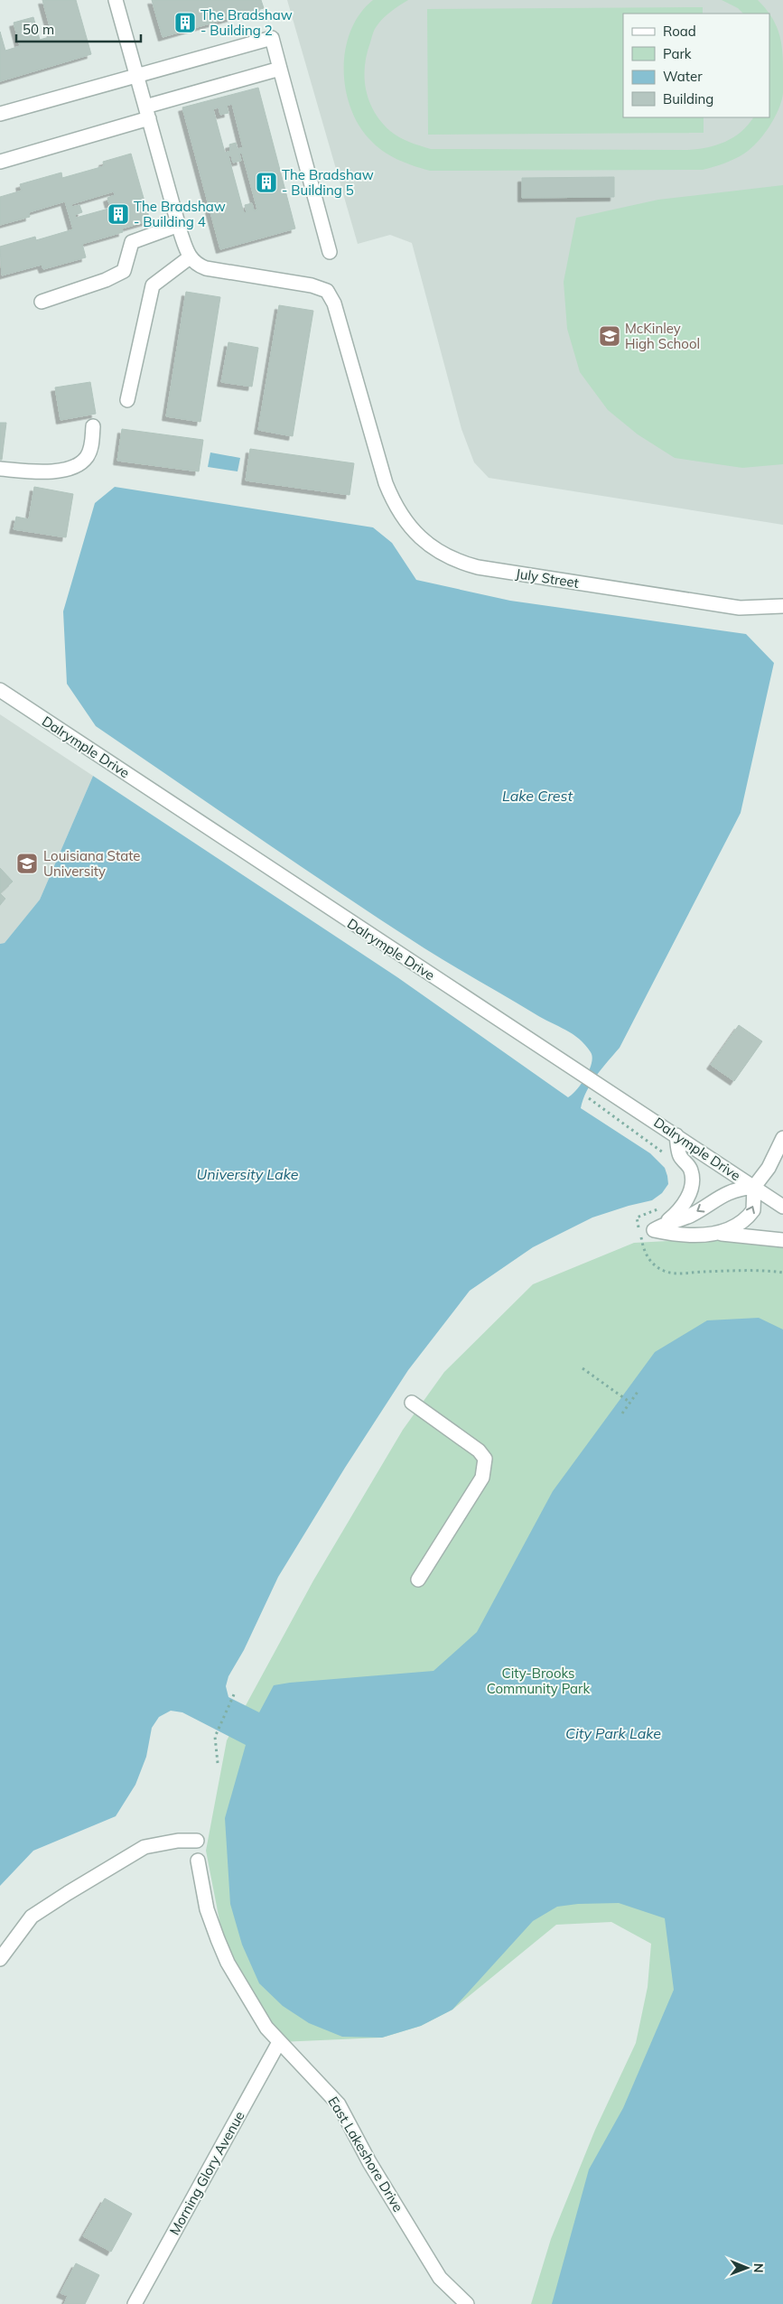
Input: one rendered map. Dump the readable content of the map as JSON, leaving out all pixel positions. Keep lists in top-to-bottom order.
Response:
{
  "streets": {
    "street": [
      "July Street",
      "Dalrymple Drive",
      "East Lakeshore Drive",
      "Morning Glory Avenue"
    ]
  },
  "crossings": [
    ["East Lakeshore Drive", "Morning Glory Avenue"]
  ],
  "water": ["Lake Crest", "University Lake", "City Park Lake"],
  "parks": ["City-Brooks Community Park"],
  "places": {
    "building": ["The Bradshaw - Building 2", "The Bradshaw - Building 5", "The Bradshaw - Building 4"],
    "school or university": ["McKinley High School", "Louisiana State University"]
  },
  "legend": [
    "Road",
    "Park",
    "Water",
    "Building"
  ],
  "scale_bar": "50 m",
  "north": "right"
}
